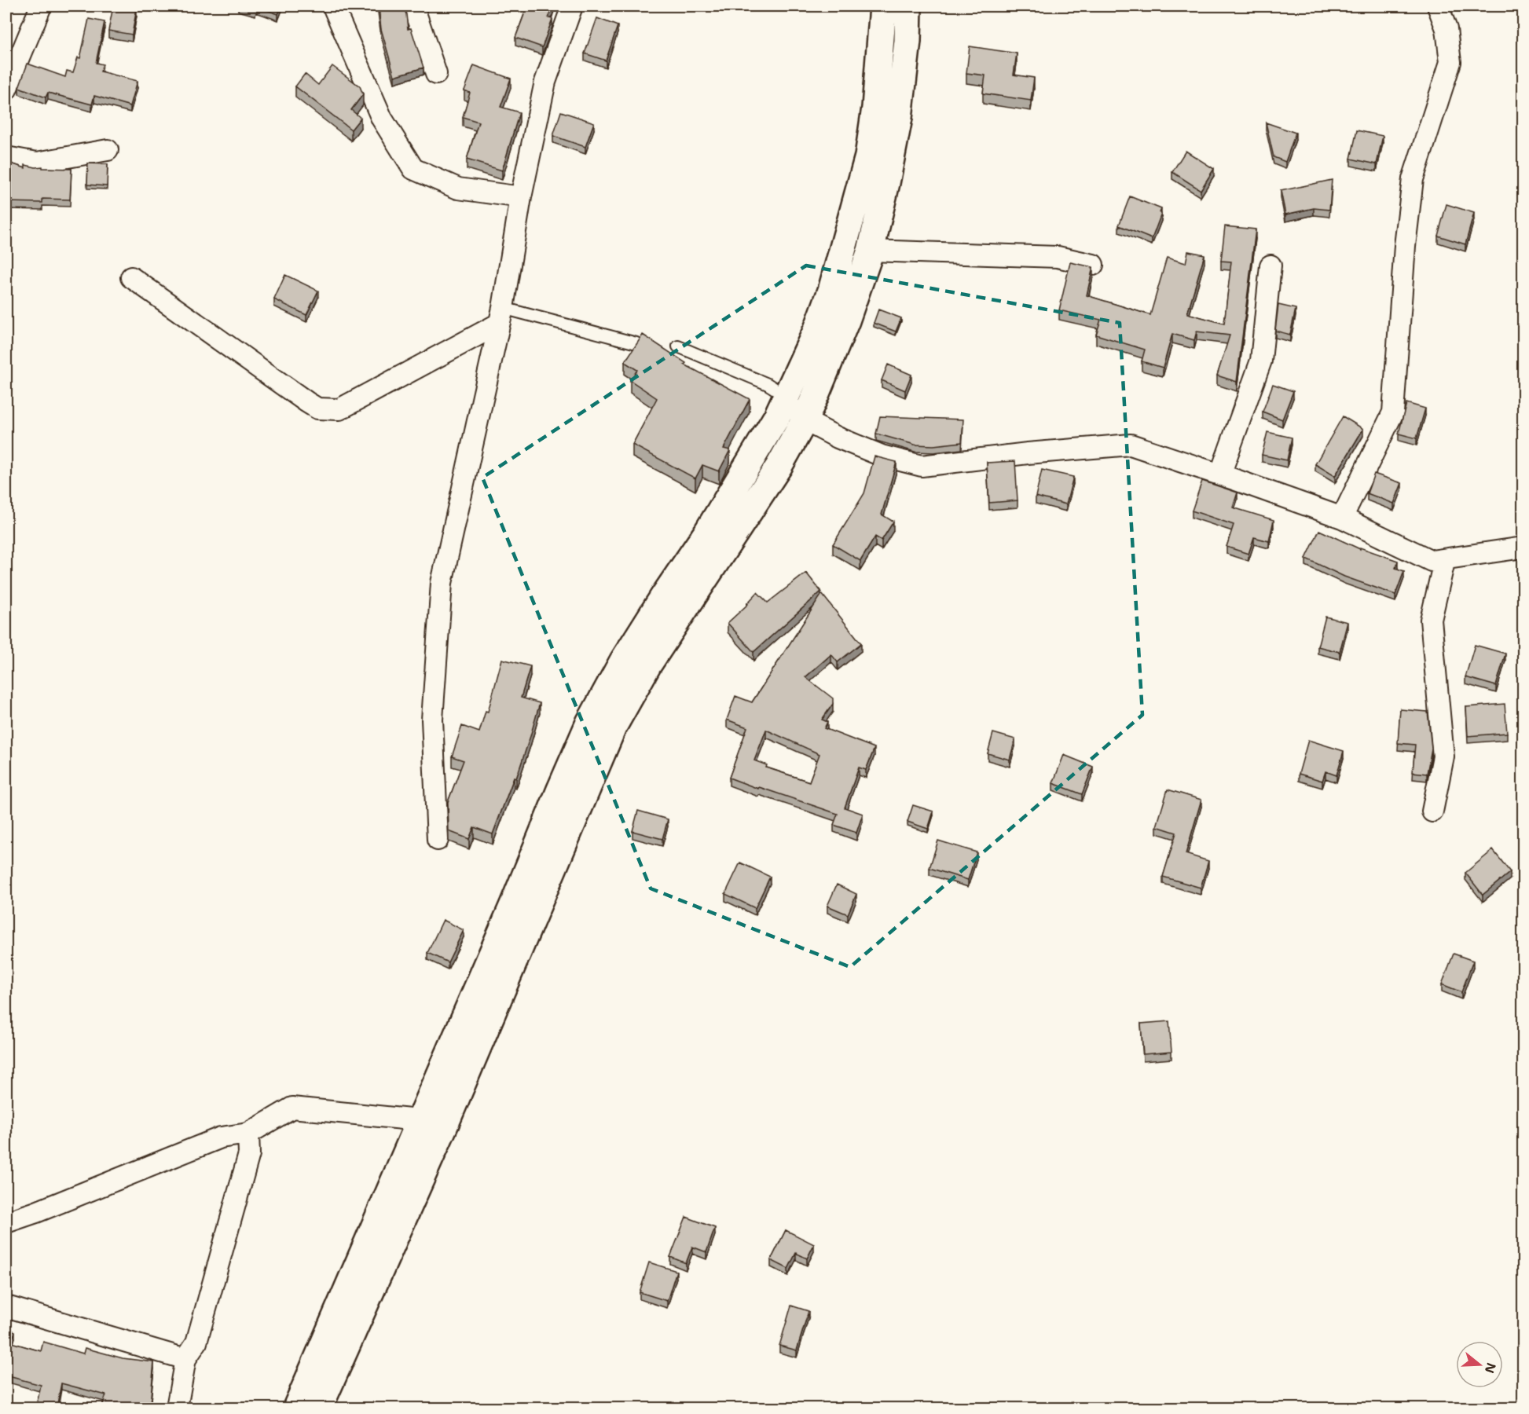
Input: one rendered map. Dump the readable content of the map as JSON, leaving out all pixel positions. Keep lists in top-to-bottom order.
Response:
{
  "north": "right"
}
